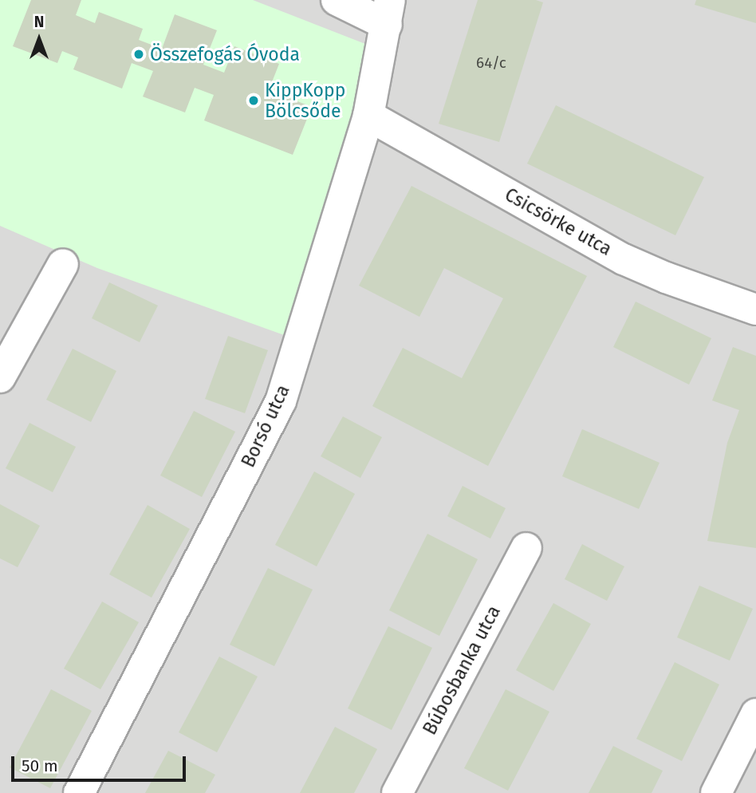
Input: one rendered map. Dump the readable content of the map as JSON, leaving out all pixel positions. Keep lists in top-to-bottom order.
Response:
{
  "streets": {
    "street": ["Csicsörke utca", "Borsó utca", "Búbosbanka utca"]
  },
  "crossings": [
    ["Csicsörke utca", "Borsó utca"]
  ],
  "places": ["Összefogás Óvoda", "KippKopp Bölcsőde"],
  "house_numbers": ["64/c"],
  "scale_bar": "50 m",
  "north": "top"
}
